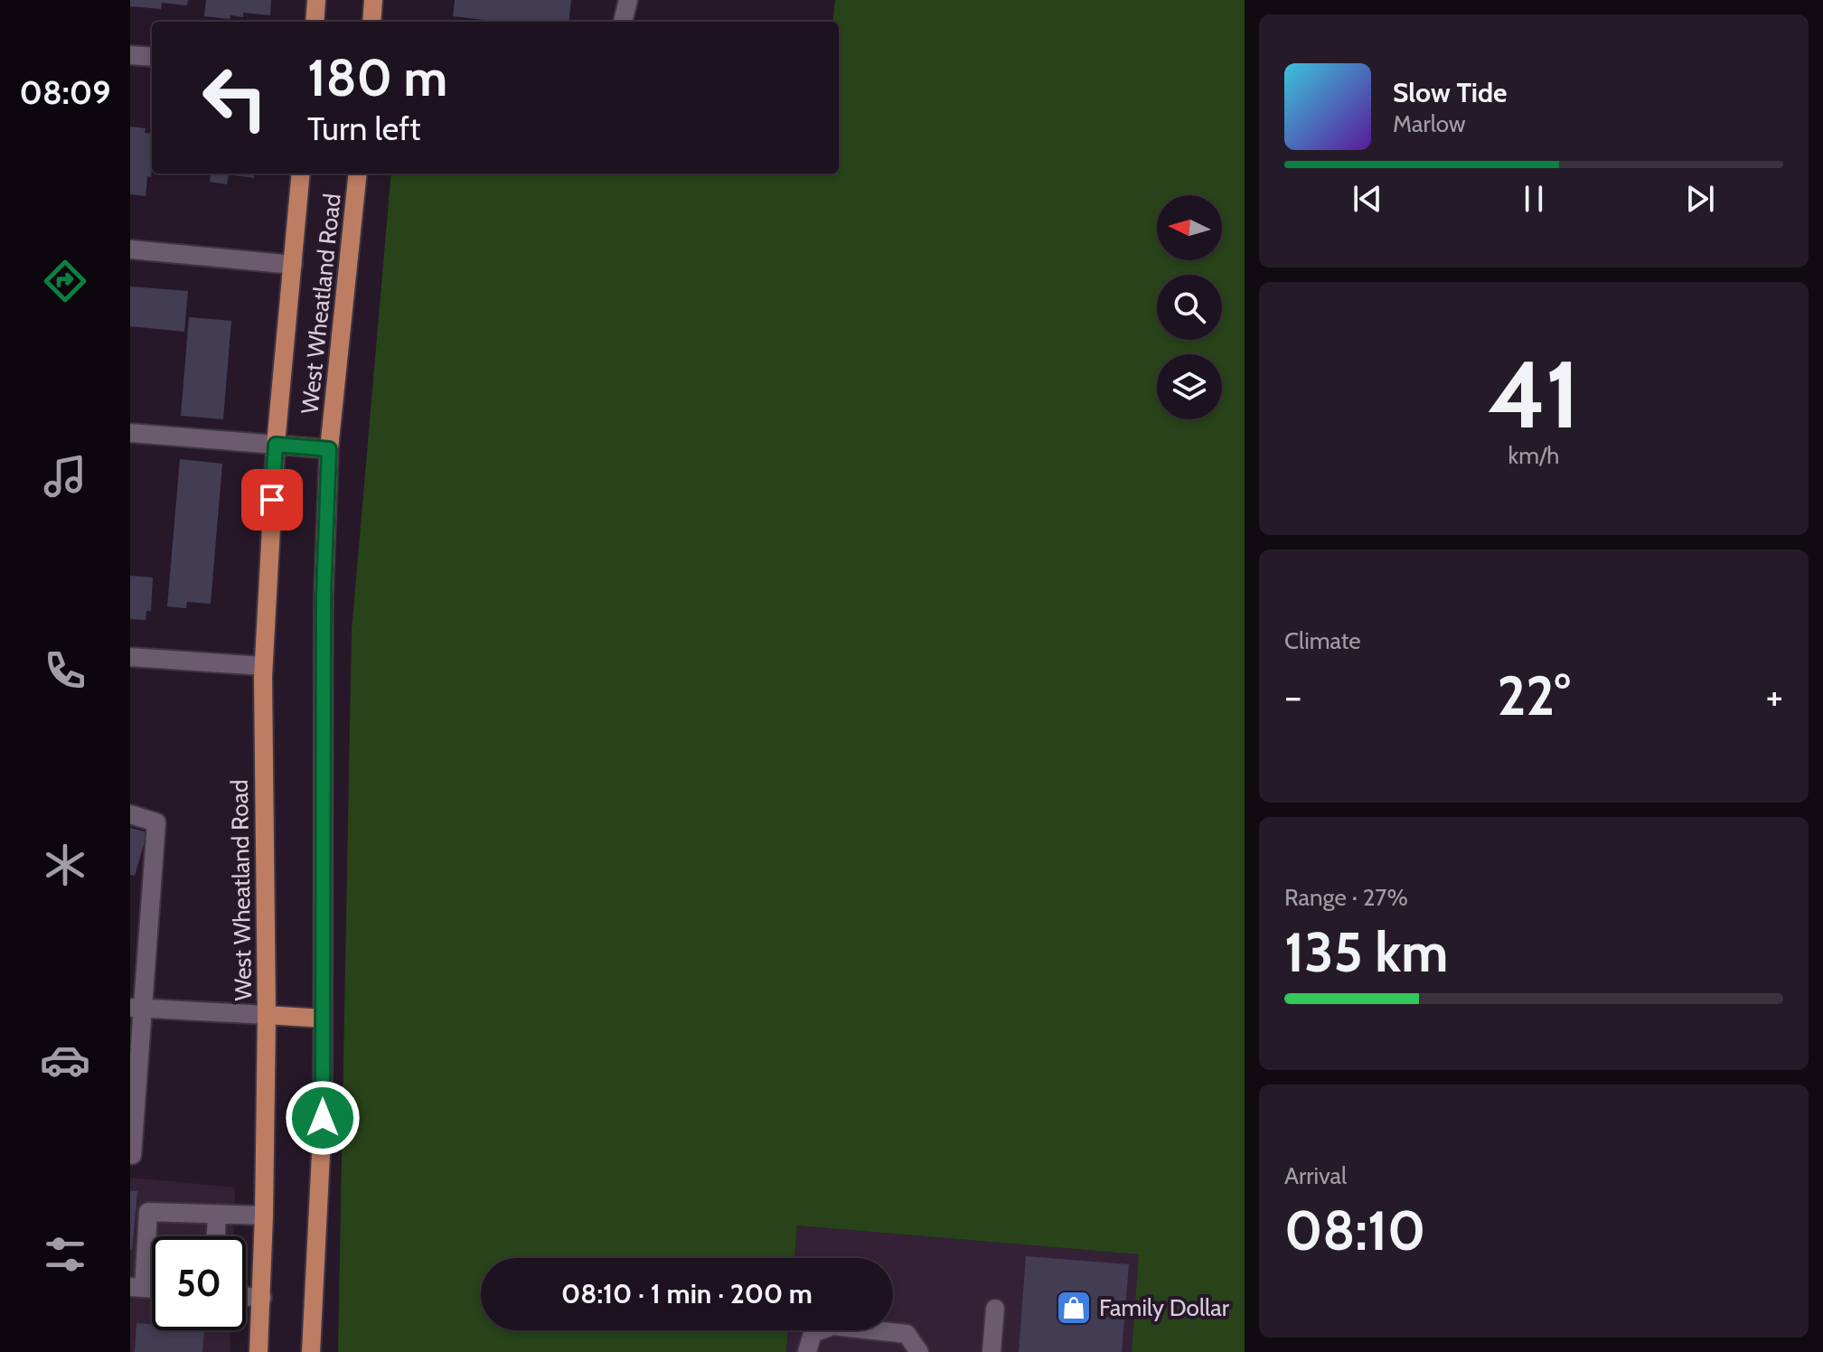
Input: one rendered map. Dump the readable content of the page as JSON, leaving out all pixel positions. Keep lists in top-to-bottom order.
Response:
{
  "streets": {
    "main road": ["West Wheatland Road"]
  },
  "places": {
    "shop": ["Family Dollar"]
  },
  "north": "left",
  "page": {
    "tabs": "08:09",
    "turn": ["180 m", "Turn left"],
    "song": ["Slow Tide", "Marlow"],
    "tile": [
      ["41", "km/h"],
      "Climate",
      ["Range · 27%", "135 km"],
      ["Arrival", "08:10"]
    ],
    "heat": ["−", "22°", "+"],
    "limit": "50",
    "trip": "08:10 · 1 min · 200 m"
  }
}
